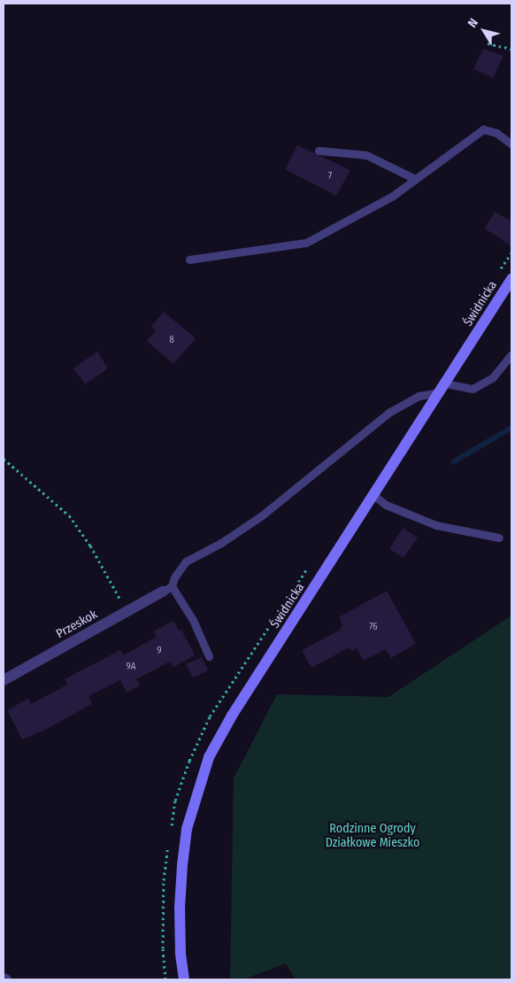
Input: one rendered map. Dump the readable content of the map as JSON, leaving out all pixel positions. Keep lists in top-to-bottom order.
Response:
{
  "streets": {
    "main road": ["Świdnicka"],
    "street": ["Przeskok"]
  },
  "parks": ["Rodzinne Ogrody Działkowe Mieszko"],
  "house_numbers": [
    "7",
    "8",
    "76",
    "9",
    "9A"
  ],
  "north": "top left"
}
